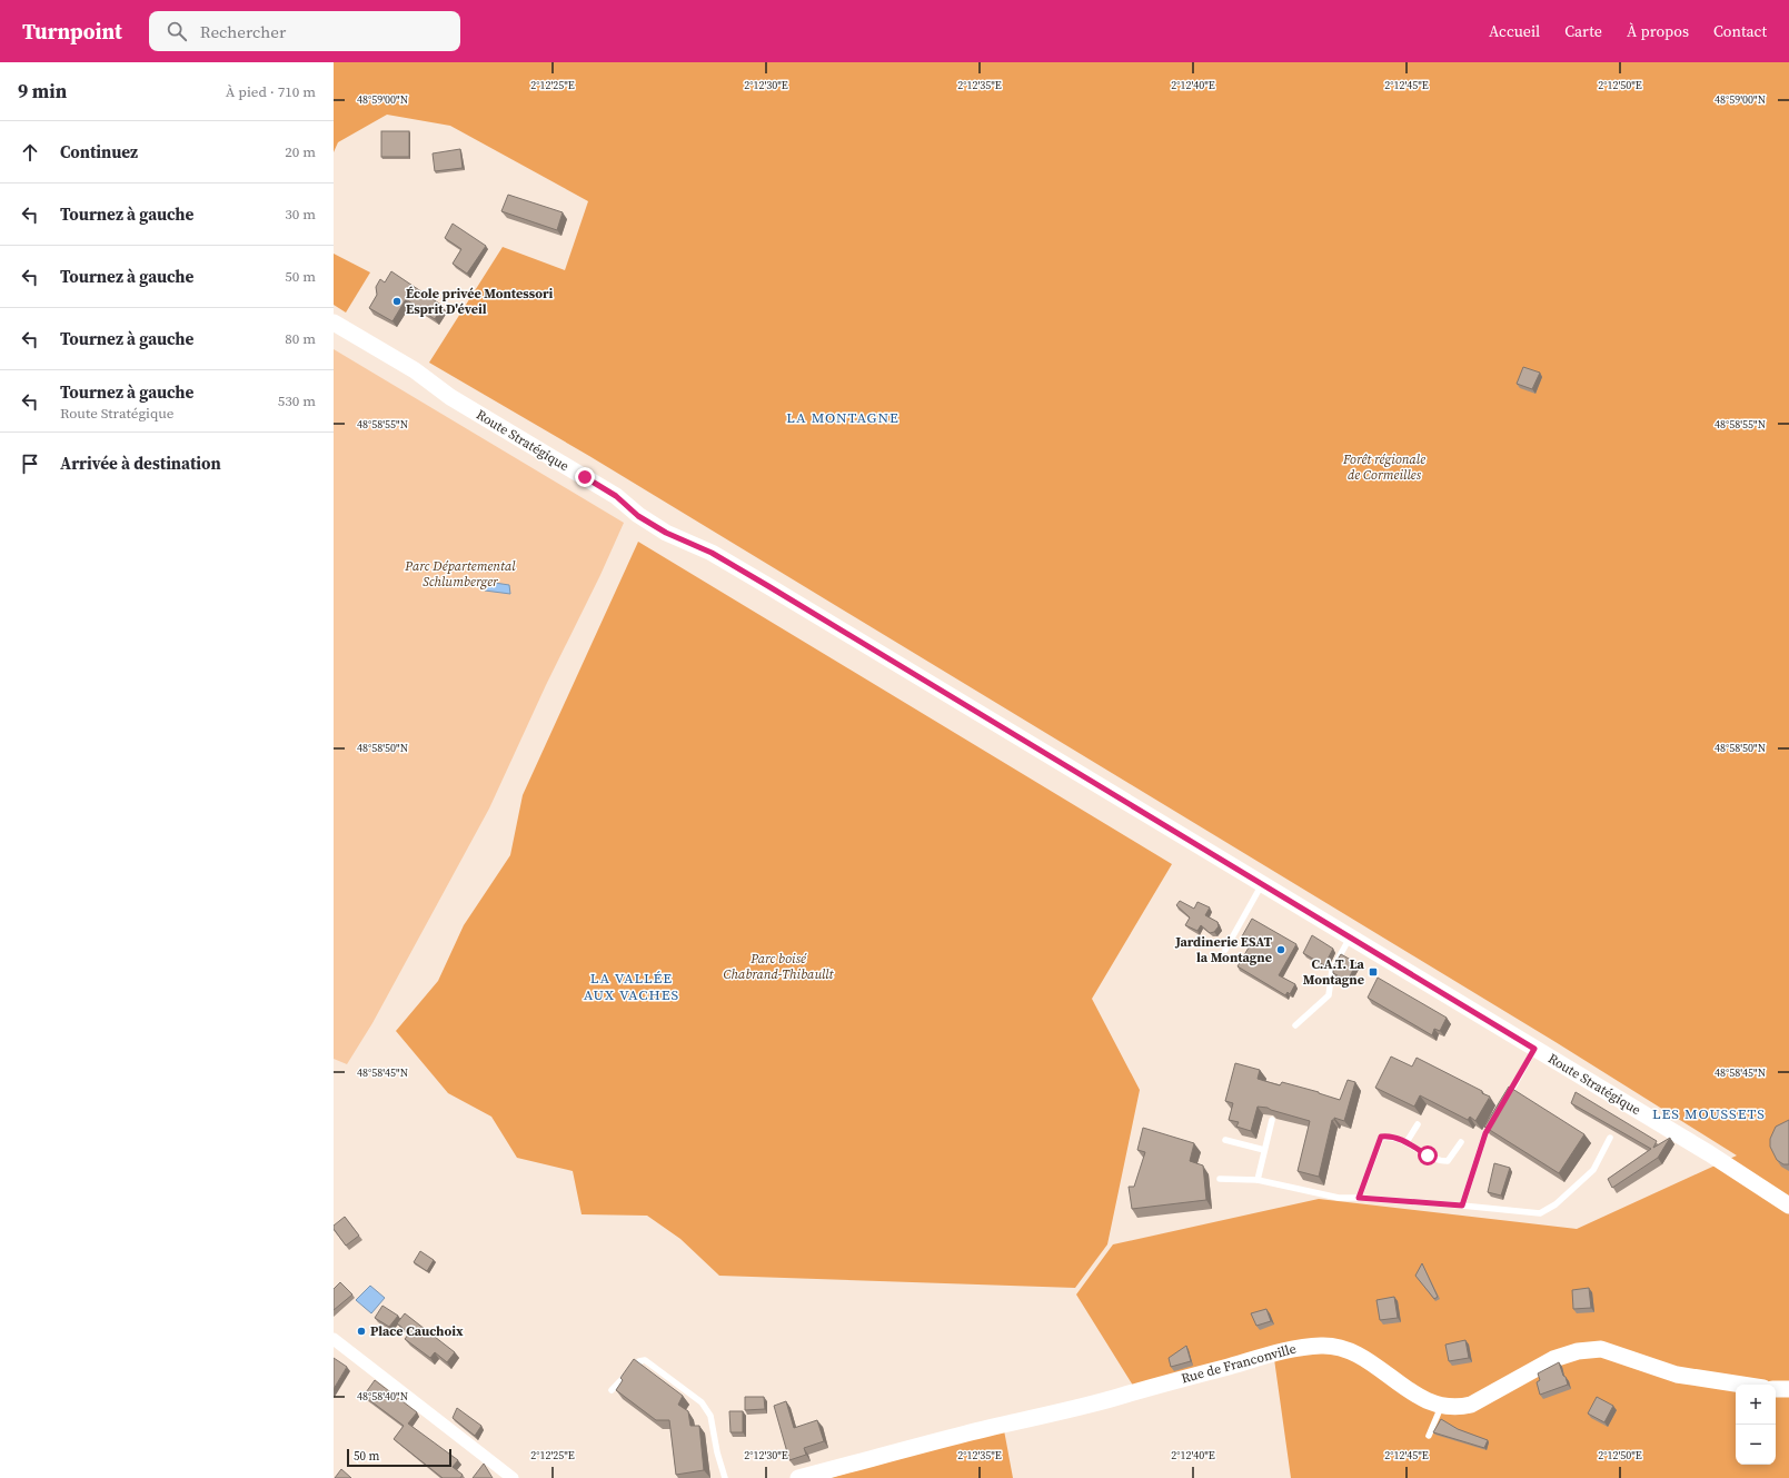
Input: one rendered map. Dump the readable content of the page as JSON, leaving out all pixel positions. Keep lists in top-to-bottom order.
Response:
{
  "streets": {
    "street": ["Route Stratégique", "Rue de Franconville"]
  },
  "districts": ["LA MONTAGNE", "LA VALLÉE AUX VACHES", "LES MOUSSETS"],
  "parks": ["Forêt régionale de Cormeilles", "Parc Départemental Schlumberger", "Parc boisé Chabrand-Thibaullt"],
  "places": {
    "other": ["École privée Montessori Esprit D'éveil", "Jardinerie ESAT la Montagne", "Place Cauchoix"],
    "transit": ["C.A.T. La Montagne"]
  },
  "scale_bar": "50 m",
  "page": {
    "header": "Turnpoint",
    "search": "Rechercher",
    "nav": [
      "Accueil",
      "Carte",
      "À propos",
      "Contact"
    ],
    "heading": ["9 min", "À pied · 710 m"],
    "list": [
      ["Continuez", "20 m"],
      ["Tournez à gauche", "30 m"],
      ["Tournez à gauche", "50 m"],
      ["Tournez à gauche", "80 m"],
      ["Tournez à gauche", "Route Stratégique", "530 m"],
      "Arrivée à destination"
    ],
    "map_buttons": ["+", "−"],
    "scale": "50 m"
  },
  "coordinates": [
    "2°12'25\"E",
    "2°12'30\"E",
    "2°12'35\"E",
    "2°12'40\"E",
    "2°12'45\"E",
    "2°12'50\"E",
    "48°59'00\"N",
    "48°58'55\"N",
    "48°58'50\"N",
    "48°58'45\"N",
    "48°58'40\"N"
  ]
}
